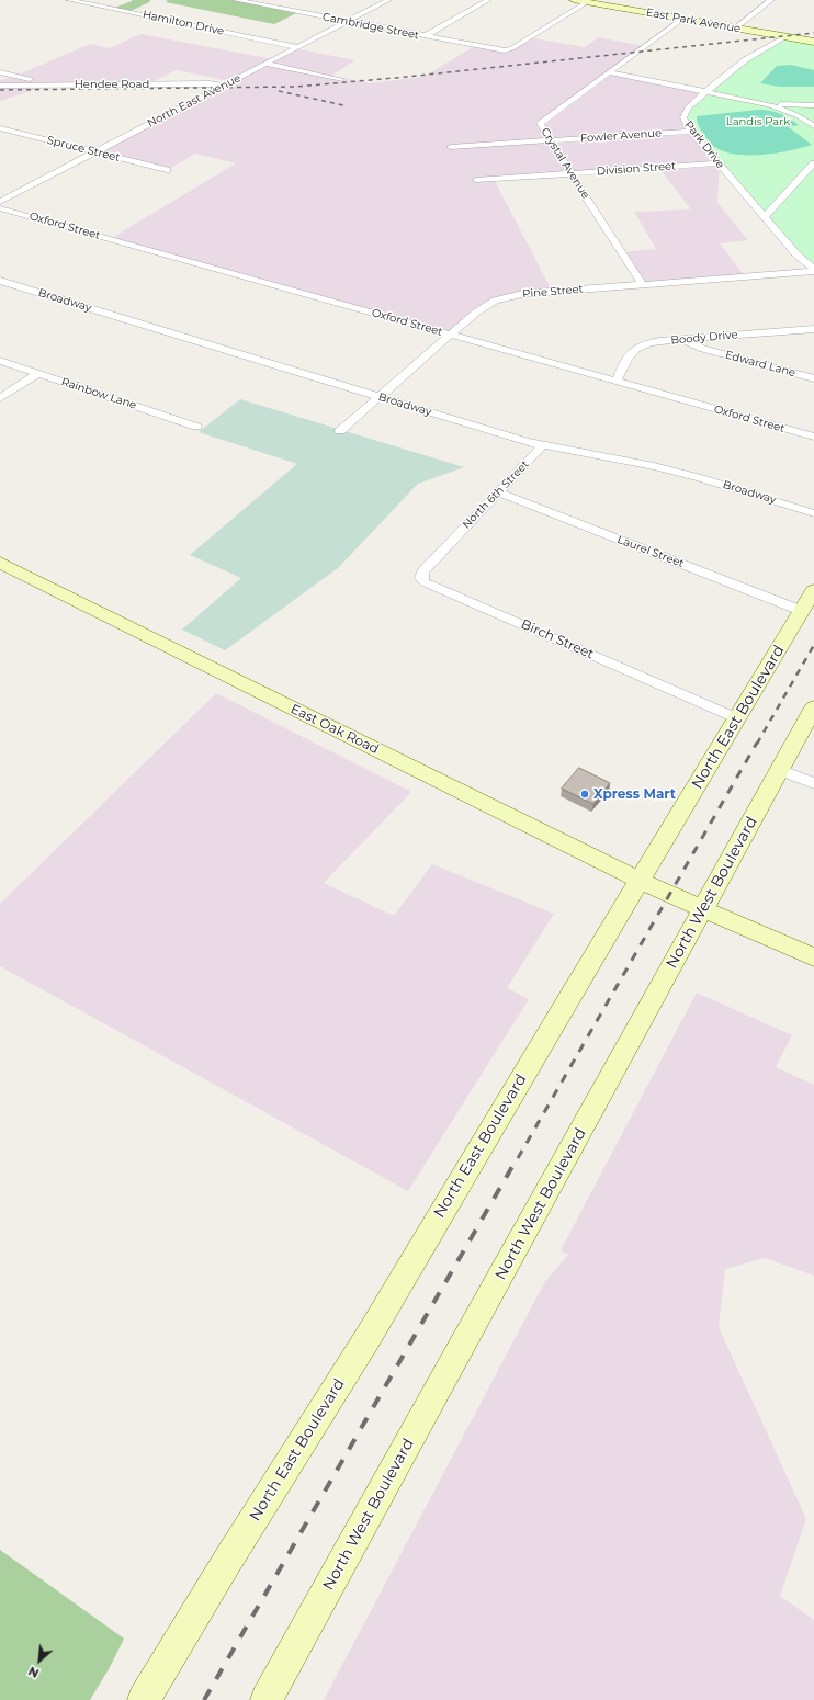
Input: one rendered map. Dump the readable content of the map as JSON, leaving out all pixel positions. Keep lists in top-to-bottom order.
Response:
{
  "streets": {
    "main road": [
      "East Park Avenue",
      "North East Boulevard",
      "East Oak Road",
      "North West Boulevard"
    ],
    "street": [
      "Hamilton Drive",
      "Cambridge Street",
      "Hendee Road",
      "North East Avenue",
      "Fowler Avenue",
      "Park Drive",
      "Spruce Street",
      "Crystal Avenue",
      "Division Street",
      "Oxford Street",
      "Pine Street",
      "Broadway",
      "Boody Drive",
      "Edward Lane",
      "Rainbow Lane",
      "North 6th Street",
      "Laurel Street",
      "Birch Street"
    ]
  },
  "crossings": [
    ["East Park Avenue", "Cambridge Street"],
    ["East Park Avenue", "Park Drive"],
    ["East Park Avenue", "Crystal Avenue"],
    ["Hamilton Drive", "North East Avenue"],
    ["Cambridge Street", "North East Avenue"],
    ["Hendee Road", "North East Avenue"],
    ["North East Avenue", "Spruce Street"],
    ["Fowler Avenue", "Park Drive"],
    ["Fowler Avenue", "Crystal Avenue"],
    ["Park Drive", "Division Street"],
    ["Park Drive", "Pine Street"],
    ["Crystal Avenue", "Division Street"],
    ["Crystal Avenue", "Pine Street"],
    ["Oxford Street", "Pine Street"],
    ["Oxford Street", "Boody Drive"],
    ["Pine Street", "Broadway"],
    ["Broadway", "North 6th Street"],
    ["Boody Drive", "Edward Lane"],
    ["North 6th Street", "Laurel Street"],
    ["North 6th Street", "Birch Street"],
    ["Laurel Street", "North East Boulevard"],
    ["Birch Street", "North East Boulevard"],
    ["North East Boulevard", "East Oak Road"],
    ["East Oak Road", "North West Boulevard"]
  ],
  "parks": ["Landis Park"],
  "places": ["Xpress Mart"],
  "north": "bottom left"
}
